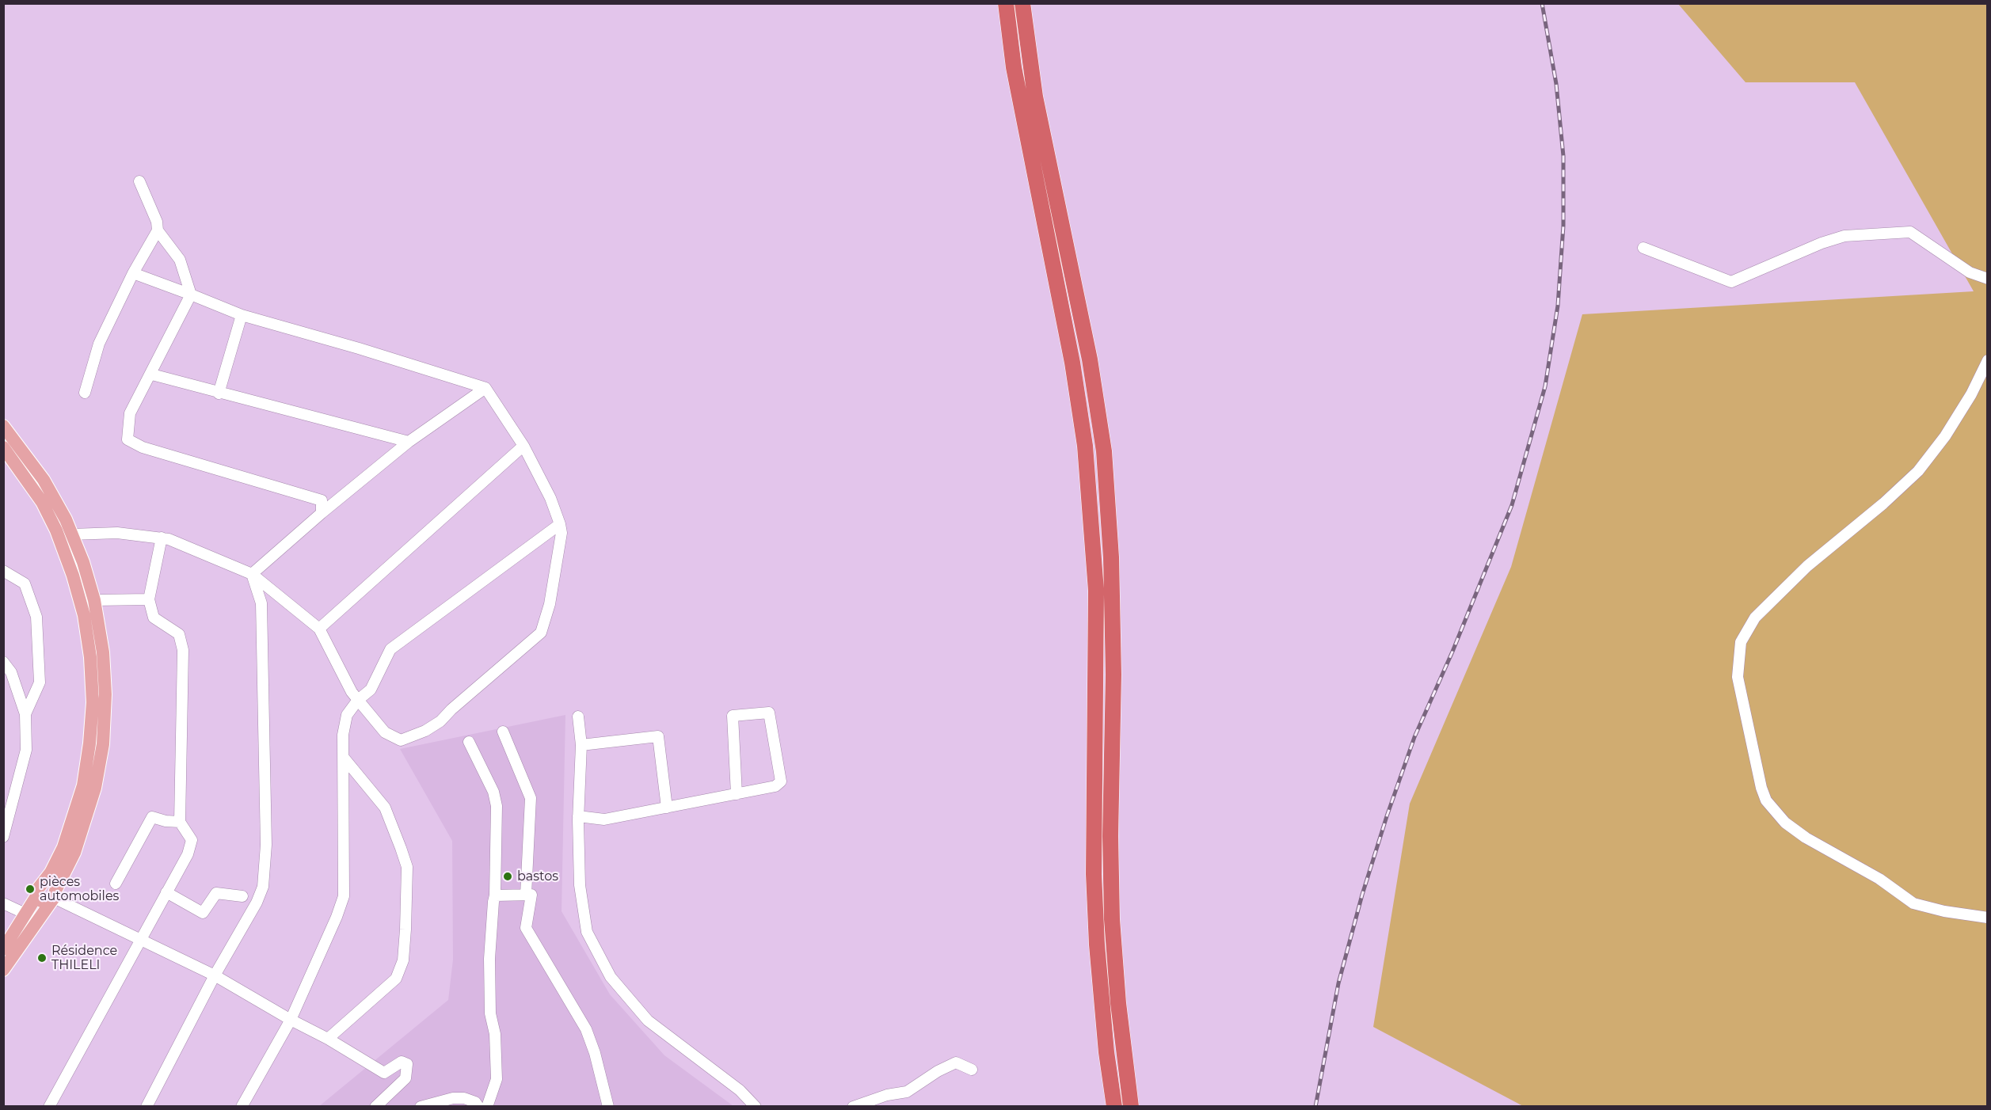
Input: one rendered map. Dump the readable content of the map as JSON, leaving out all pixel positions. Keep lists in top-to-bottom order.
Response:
{
  "places": ["bastos", "pièces automobiles", "Résidence THILELI"]
}
